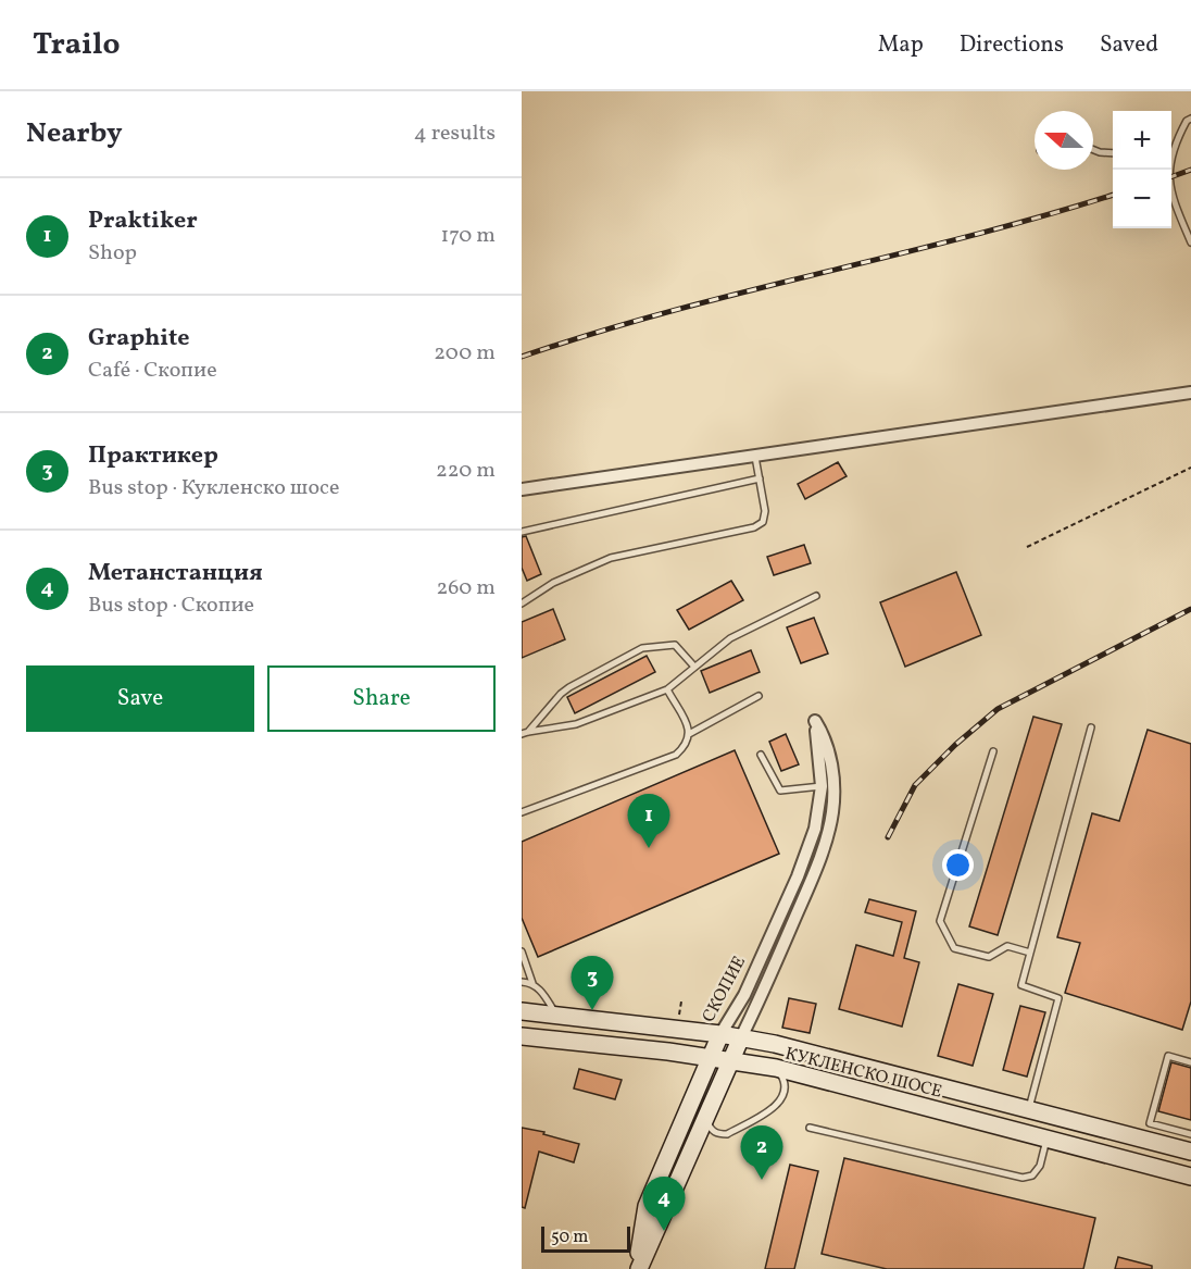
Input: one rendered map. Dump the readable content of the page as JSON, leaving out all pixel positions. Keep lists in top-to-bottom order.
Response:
{
  "streets": {
    "main road": ["СКОПИЕ", "КУКЛЕНСКО ШОСЕ"]
  },
  "crossings": [
    ["СКОПИЕ", "КУКЛЕНСКО ШОСЕ"]
  ],
  "scale_bar": "50 m",
  "north": "left",
  "page": {
    "header": "Trailo",
    "nav": ["Map", "Directions", "Saved"],
    "heading": ["Nearby", "4 results"],
    "map_buttons": ["+", "−"],
    "list": [
      {
        "mark": "1",
        "name": "Praktiker",
        "note": "Shop",
        "value": "170 m"
      },
      {
        "mark": "2",
        "name": "Graphite",
        "note": "Café · Скопие",
        "value": "200 m"
      },
      {
        "mark": "3",
        "name": "Практикер",
        "note": "Bus stop · Кукленско шосе",
        "value": "220 m"
      },
      {
        "mark": "4",
        "name": "Метанстанция",
        "note": "Bus stop · Скопие",
        "value": "260 m"
      }
    ],
    "buttons": ["Save", "Share"],
    "pins": [
      "1",
      "3",
      "2",
      "4"
    ],
    "scale": "50 m"
  }
}
